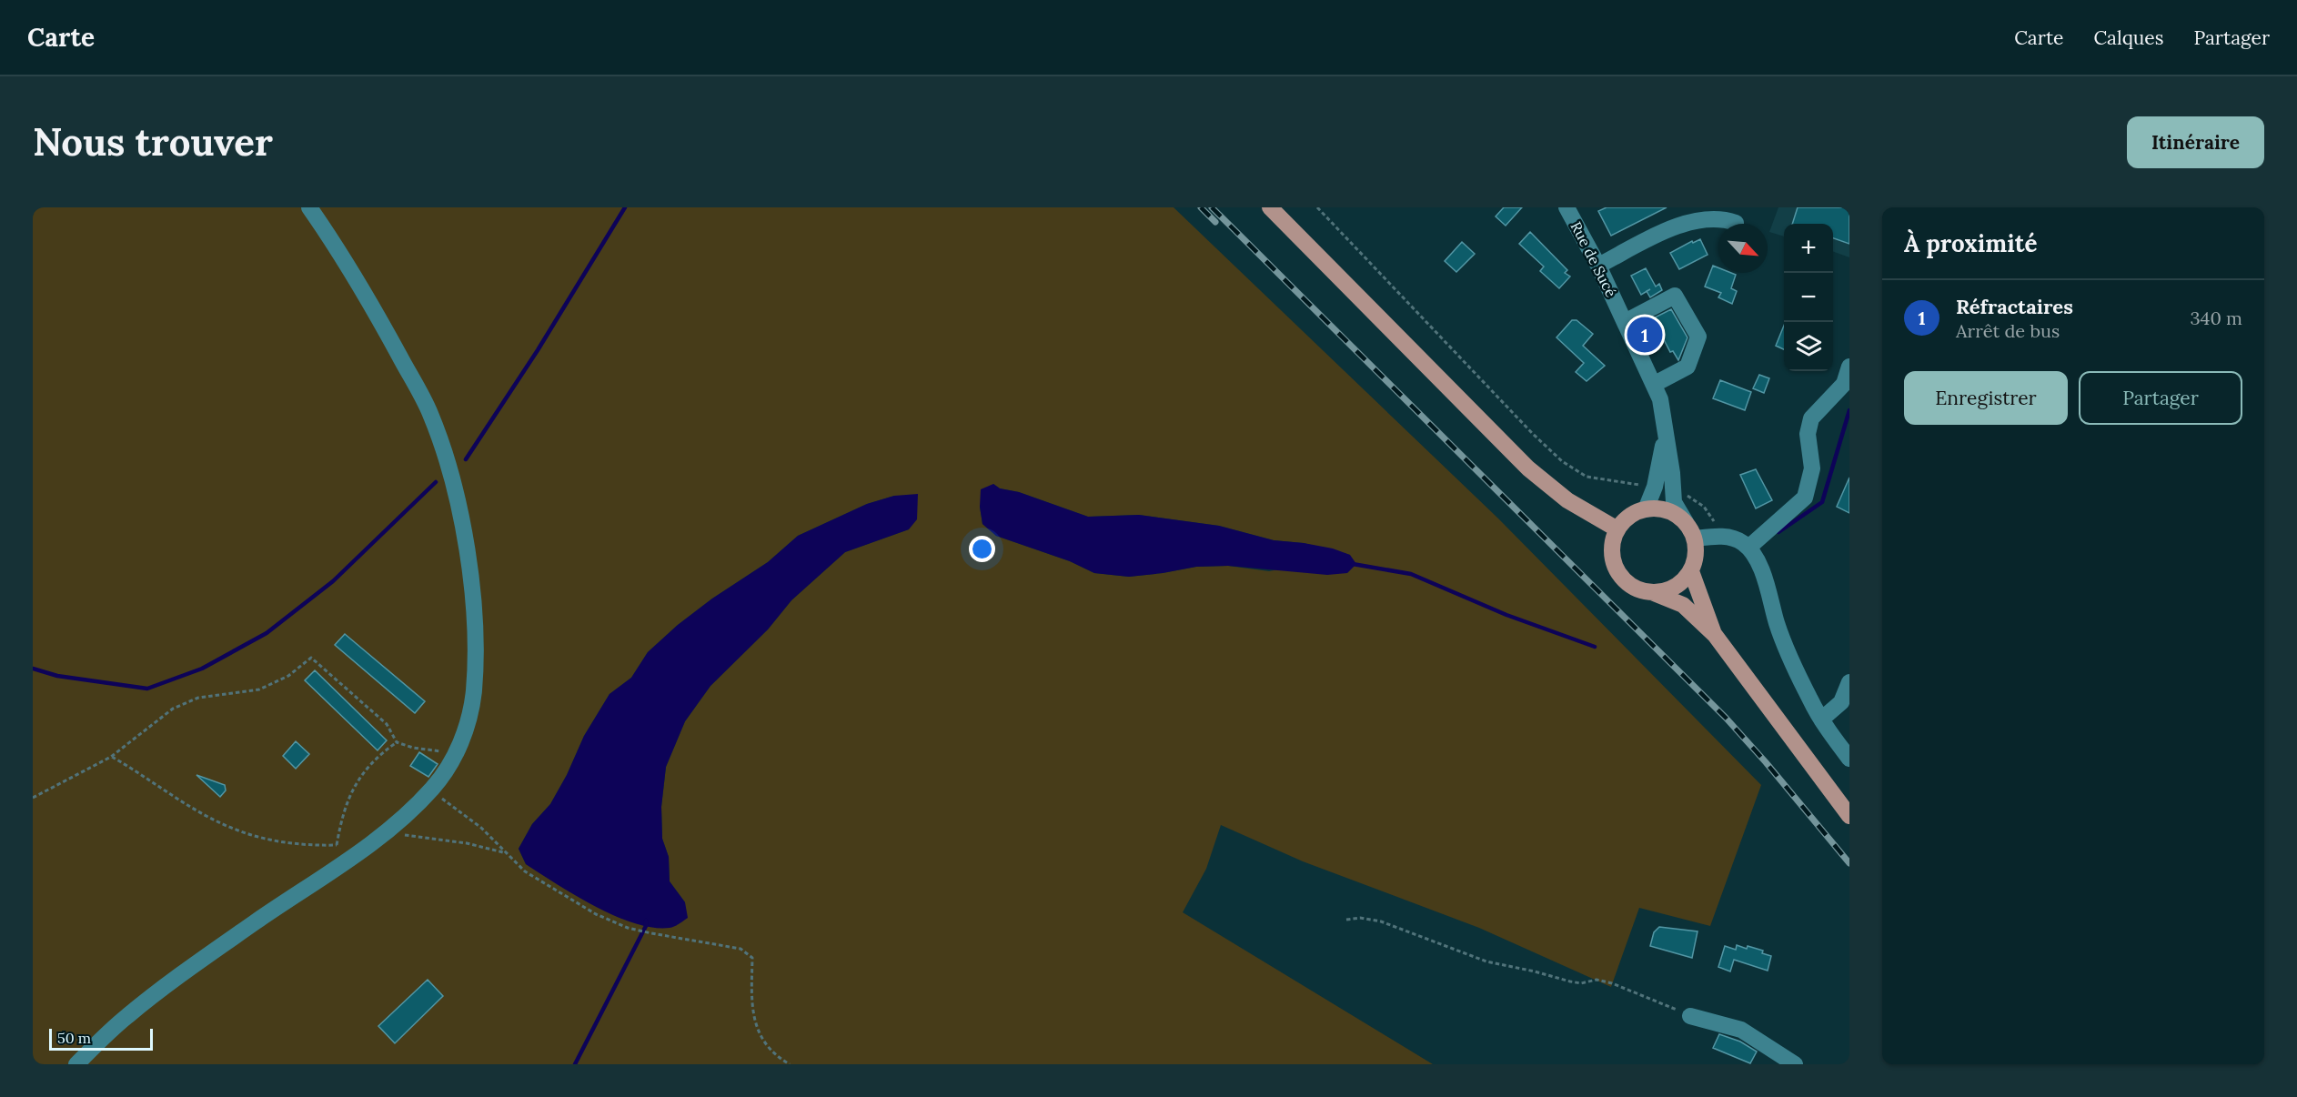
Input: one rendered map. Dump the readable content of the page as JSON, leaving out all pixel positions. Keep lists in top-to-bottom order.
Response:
{
  "streets": {
    "street": ["Rue de Sucé"]
  },
  "scale_bar": "50 m",
  "north": "bottom right",
  "page": {
    "header": "Carte",
    "nav": ["Carte", "Calques", "Partager"],
    "buttons": [
      "Itinéraire",
      ["Enregistrer", "Partager"]
    ],
    "title": "Nous trouver",
    "heading": "À proximité",
    "map_buttons": ["+", "−"],
    "list": [
      {
        "mark": "1",
        "name": "Réfractaires",
        "note": "Arrêt de bus",
        "value": "340 m"
      }
    ],
    "pins": "1",
    "scale": "50 m"
  }
}
